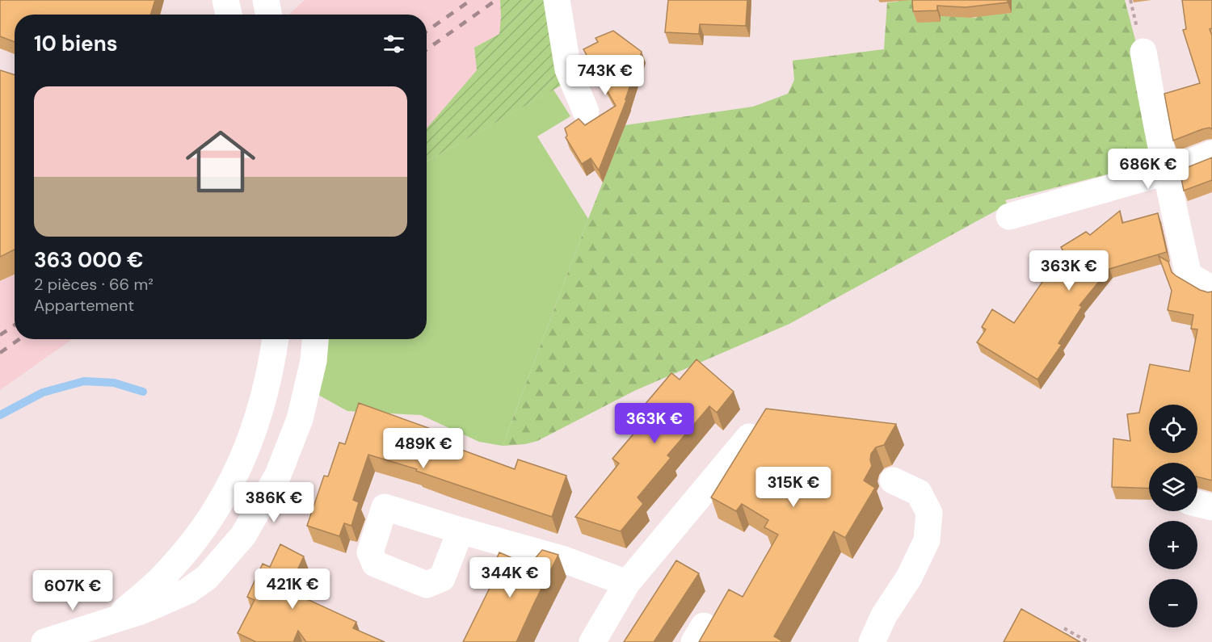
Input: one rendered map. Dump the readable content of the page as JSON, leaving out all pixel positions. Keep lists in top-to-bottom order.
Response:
{
  "page": {
    "heading": "10 biens",
    "price": [
      "743K €",
      "686K €",
      "363K €",
      "363K €",
      "489K €",
      "315K €",
      "386K €",
      "344K €",
      "421K €",
      "607K €"
    ],
    "list": [
      {
        "name": "363 000 €",
        "note": "2 pièces · 66 m² · Appartement"
      }
    ],
    "map_buttons": ["+", "−"]
  }
}
